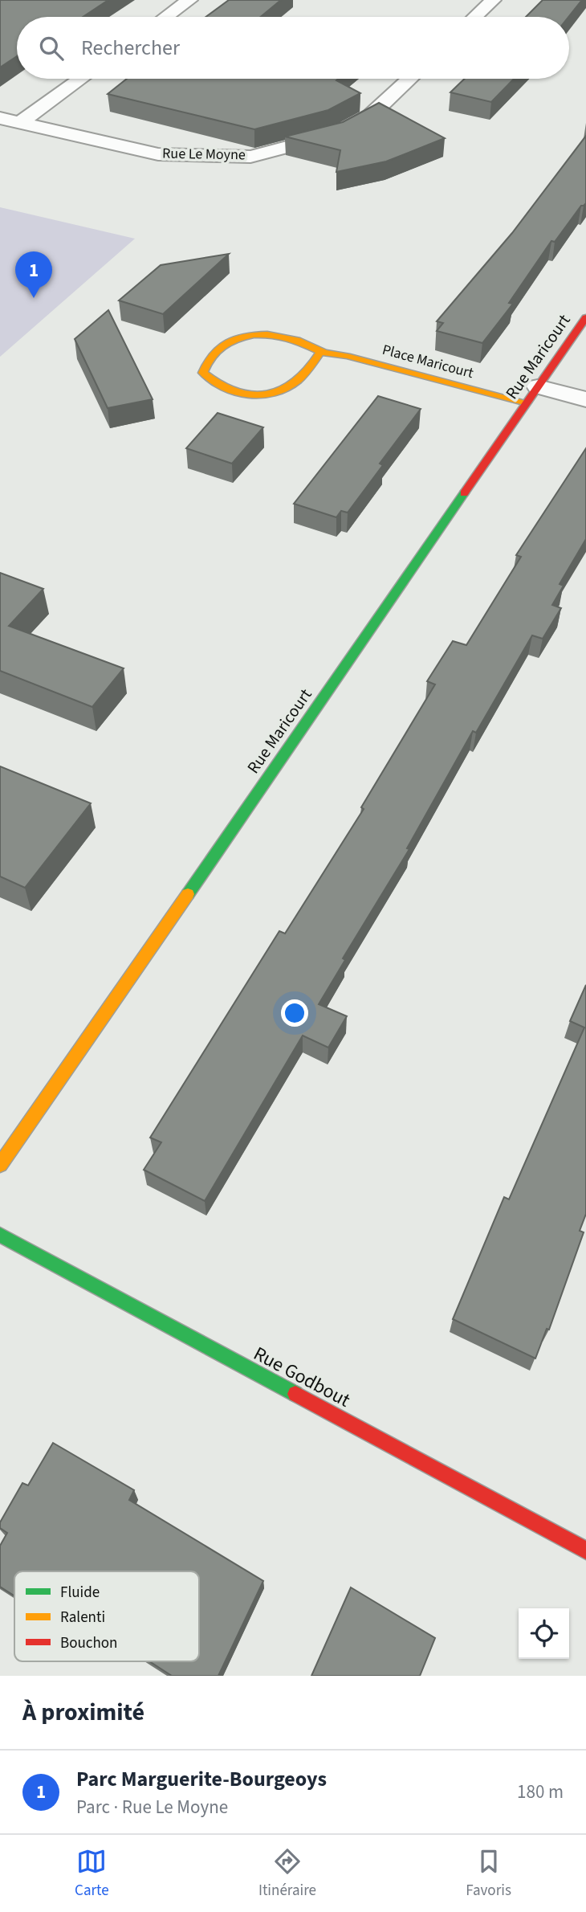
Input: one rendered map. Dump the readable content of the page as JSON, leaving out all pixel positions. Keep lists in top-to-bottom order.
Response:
{
  "streets": {
    "street": [
      "Rue Le Moyne",
      "Rue Maricourt",
      "Place Maricourt",
      "Rue Godbout"
    ]
  },
  "crossings": [
    ["Rue Maricourt", "Place Maricourt"]
  ],
  "legend": ["Fluide", "Ralenti", "Bouchon"],
  "page": {
    "search": "Rechercher",
    "pins": "1",
    "heading": "À proximité",
    "list": [
      {
        "mark": "1",
        "name": "Parc Marguerite-Bourgeoys",
        "note": "Parc · Rue Le Moyne",
        "value": "180 m"
      }
    ],
    "nav": ["Carte", "Itinéraire", "Favoris"]
  }
}
